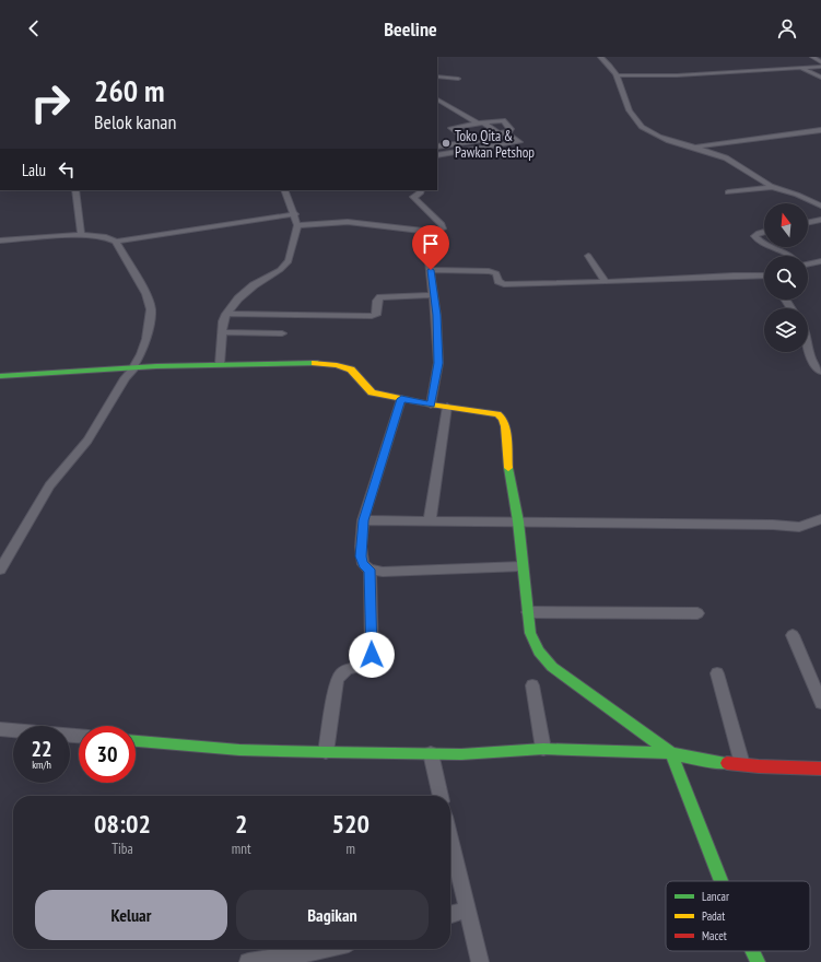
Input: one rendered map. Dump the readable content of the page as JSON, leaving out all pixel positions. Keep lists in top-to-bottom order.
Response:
{
  "places": ["Toko Qita & Pawkan Petshop"],
  "legend": ["Lancar", "Padat", "Macet"],
  "north": "top",
  "page": {
    "header": "Beeline",
    "turn": ["260 m", "Belok kanan"],
    "then": "Lalu",
    "speed": "22 km/h",
    "limit": "30",
    "eta": [
      "08:02",
      "Tiba",
      "2",
      "mnt",
      "520",
      "m"
    ],
    "buttons": ["Keluar", "Bagikan"]
  }
}
